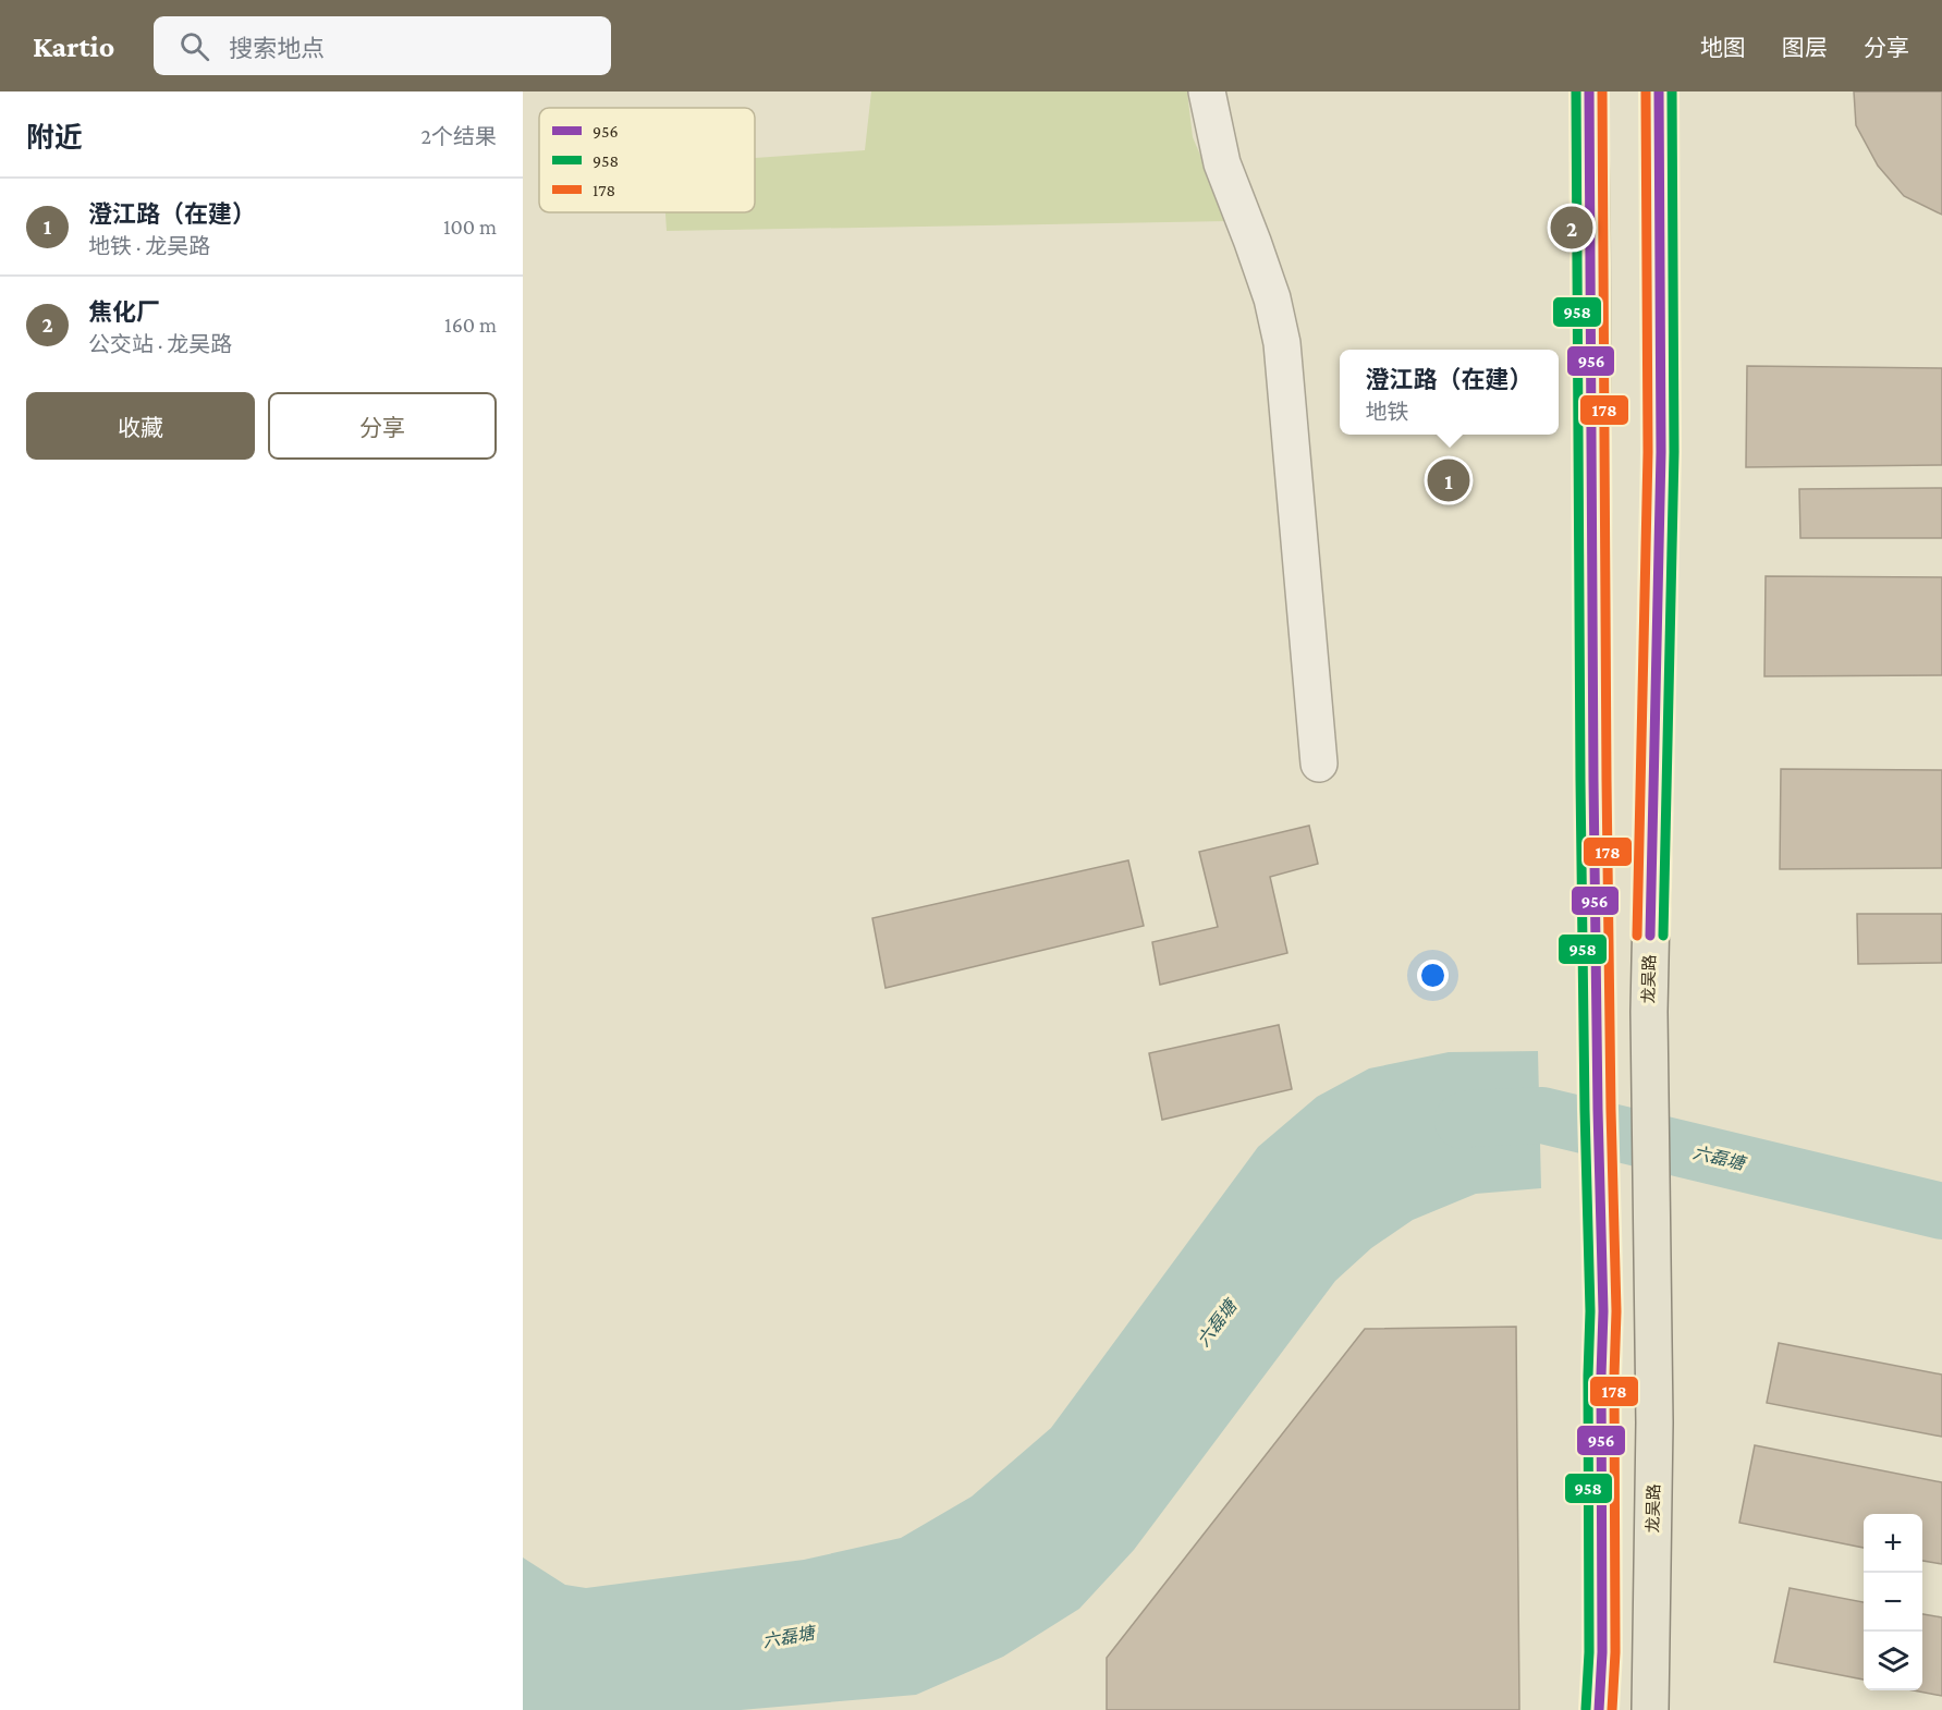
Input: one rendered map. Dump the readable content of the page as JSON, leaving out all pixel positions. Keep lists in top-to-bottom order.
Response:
{
  "streets": {
    "main road": ["龙吴路"]
  },
  "water": ["六磊塘"],
  "lines": ["transit line 956", "transit line 958", "transit line 178"],
  "legend": ["956", "958", "178"],
  "page": {
    "header": "Kartio",
    "search": "搜索地点",
    "nav": ["地图", "图层", "分享"],
    "heading": ["附近", "2个结果"],
    "list": [
      {
        "mark": "1",
        "name": "澄江路（在建）",
        "note": "地铁 · 龙吴路",
        "value": "100 m"
      },
      {
        "mark": "2",
        "name": "焦化厂",
        "note": "公交站 · 龙吴路",
        "value": "160 m"
      }
    ],
    "pins": ["2", "1"],
    "popup": ["澄江路（在建）", "地铁"],
    "buttons": ["收藏", "分享"],
    "map_buttons": ["+", "−"]
  }
}
